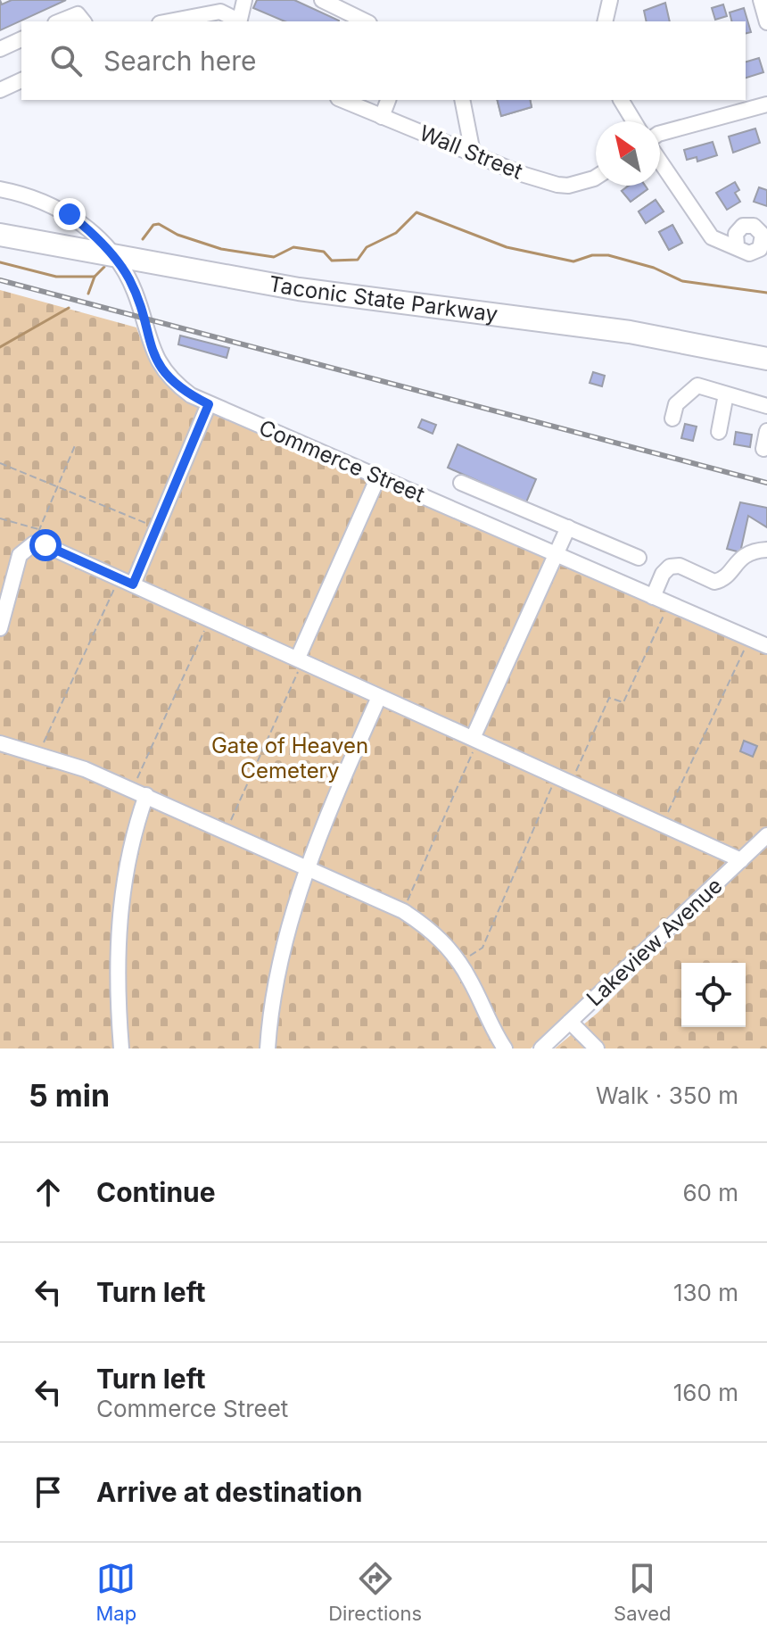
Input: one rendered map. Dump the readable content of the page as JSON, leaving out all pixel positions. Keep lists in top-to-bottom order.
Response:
{
  "streets": {
    "highway": ["Taconic State Parkway"],
    "street": ["Wall Street", "Commerce Street", "Lakeview Avenue"]
  },
  "crossings": [
    ["Taconic State Parkway", "Commerce Street"]
  ],
  "parks": ["Gate of Heaven Cemetery"],
  "north": "top left",
  "page": {
    "search": "Search here",
    "heading": ["5 min", "Walk · 350 m"],
    "list": [
      ["Continue", "60 m"],
      ["Turn left", "130 m"],
      ["Turn left", "Commerce Street", "160 m"],
      "Arrive at destination"
    ],
    "nav": ["Map", "Directions", "Saved"]
  }
}
